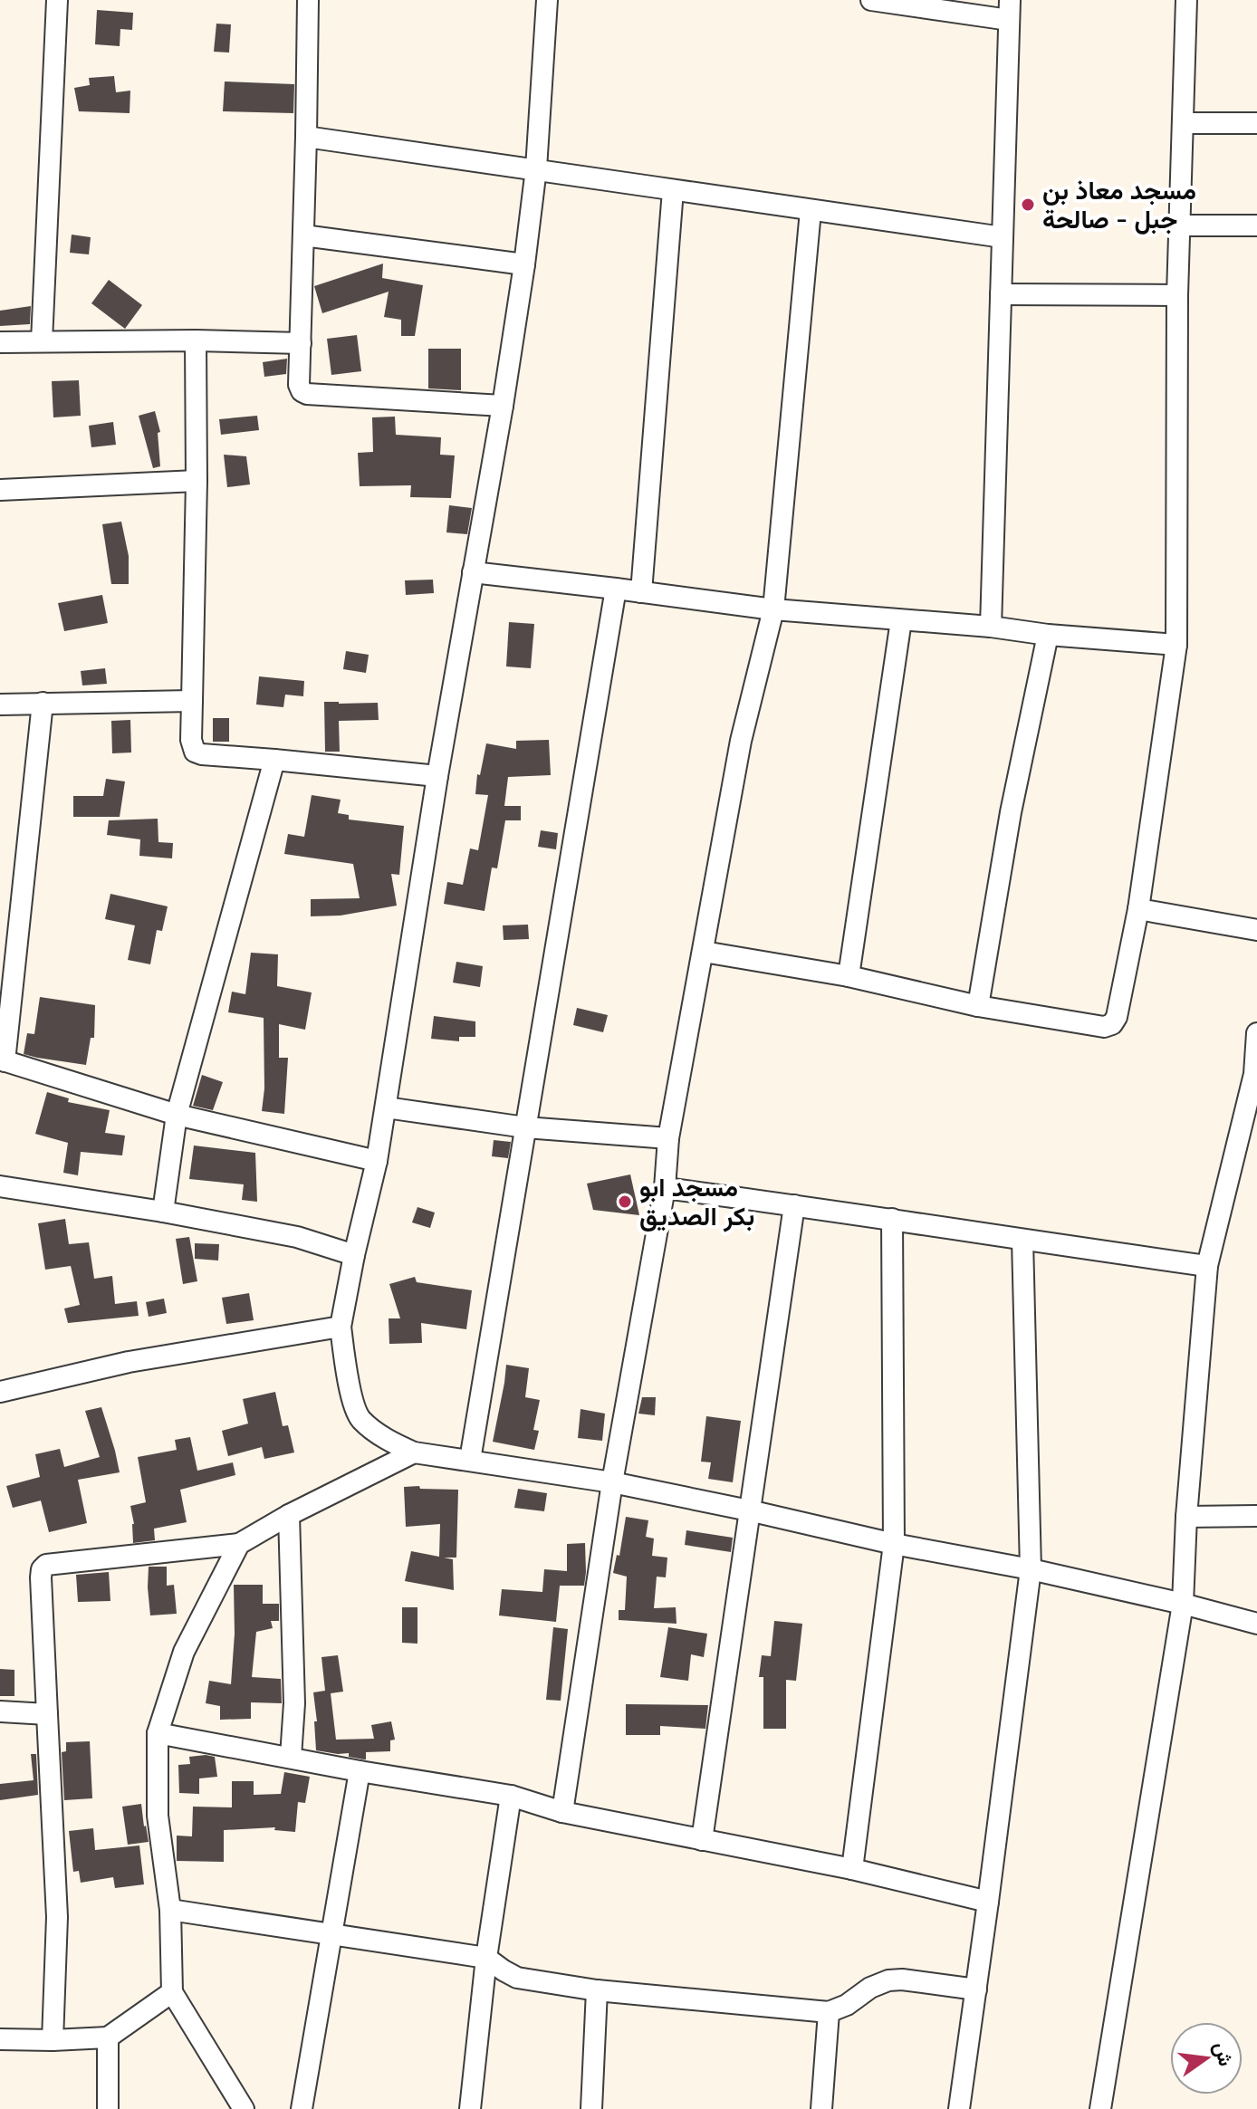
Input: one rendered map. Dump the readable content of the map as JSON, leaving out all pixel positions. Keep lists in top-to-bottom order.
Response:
{
  "places": ["مسجد معاذ بن جبل - صالحة", "مسجد ابو بكر الصديق"],
  "north": "right"
}
